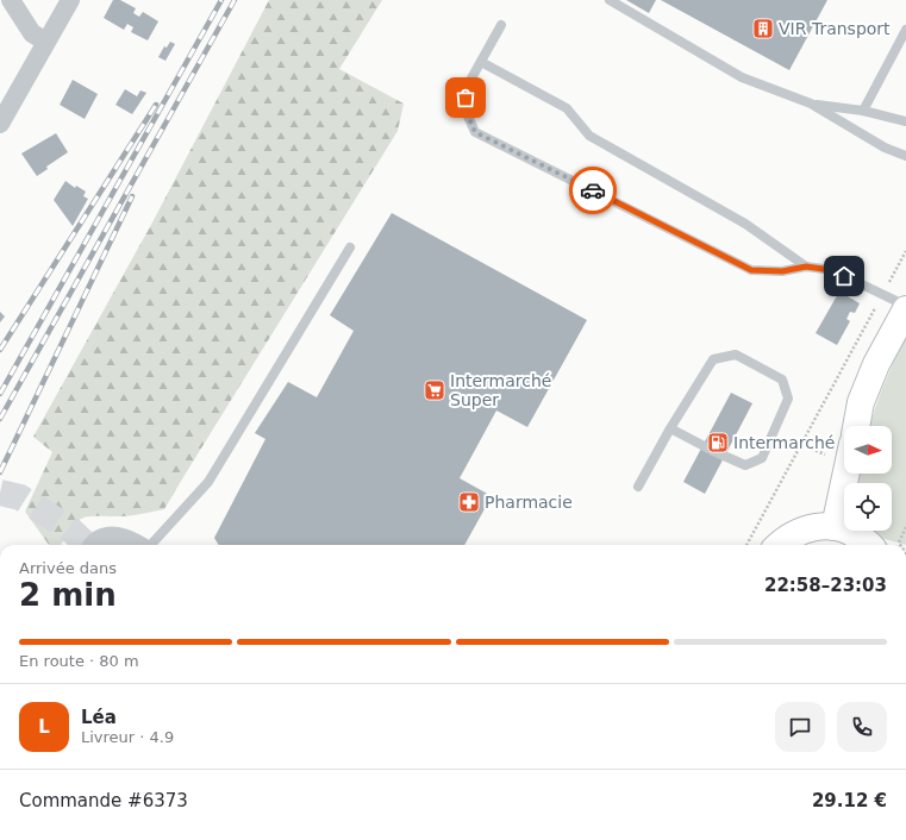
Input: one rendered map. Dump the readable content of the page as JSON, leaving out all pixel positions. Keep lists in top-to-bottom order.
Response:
{
  "places": {
    "building": ["VIR Transport"],
    "supermarket": ["Intermarché Super"],
    "fuel station": ["Intermarché"],
    "pharmacy": ["Pharmacie"]
  },
  "north": "right",
  "page": {
    "heading": ["2 min", "Arrivée dans", "22:58–23:03"],
    "panel": [
      "Léa",
      "Livreur · 4.9",
      "Commande #6373",
      "29.12 €"
    ],
    "bar": "En route · 80 m",
    "round": "L"
  }
}
